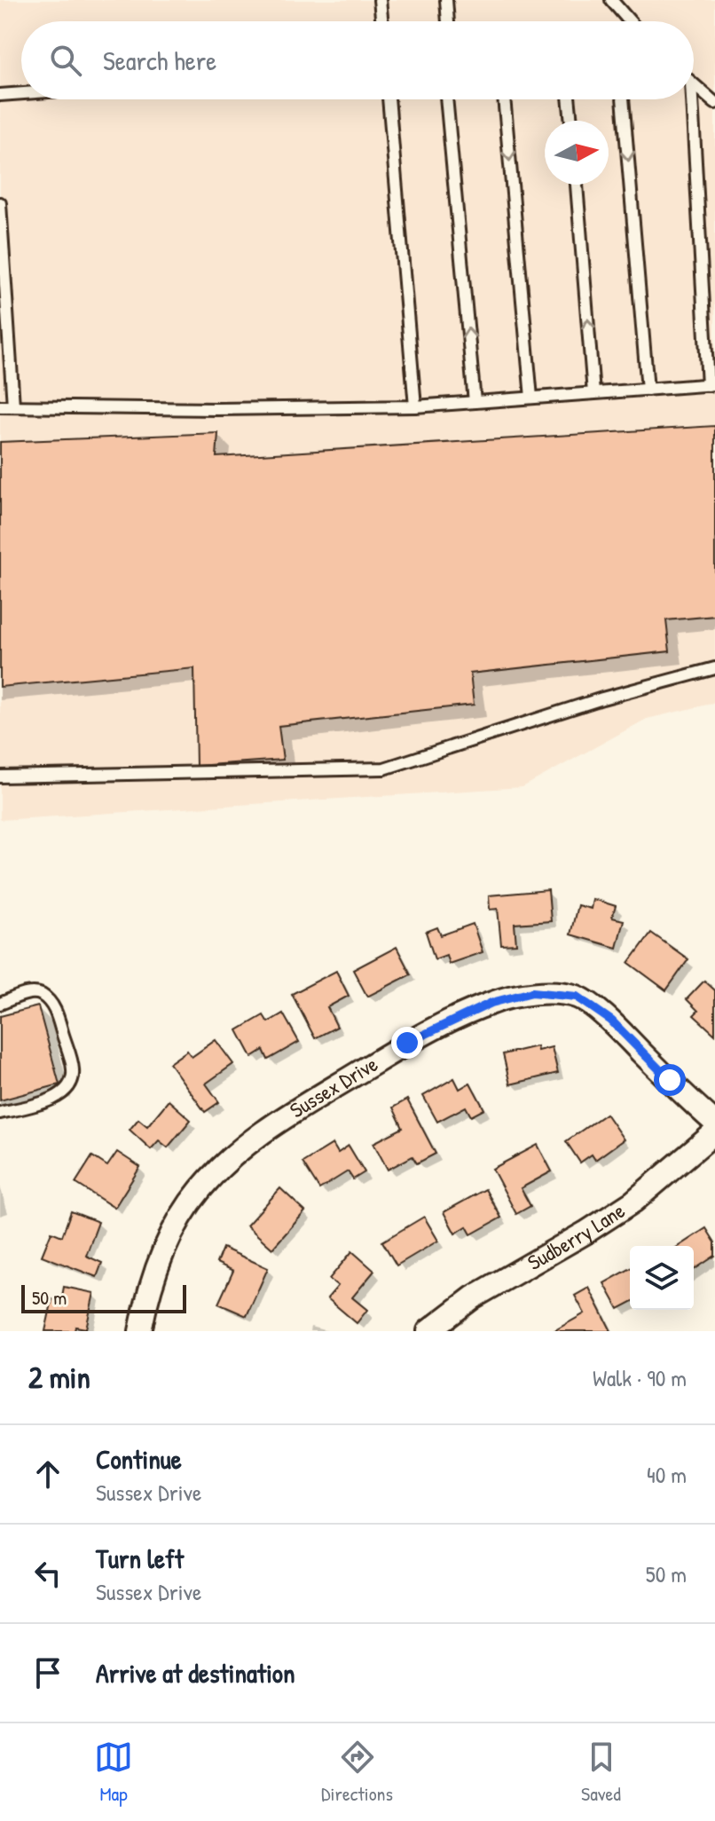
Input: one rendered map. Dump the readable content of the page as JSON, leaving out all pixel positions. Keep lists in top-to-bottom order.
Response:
{
  "streets": {
    "street": ["Sussex Drive", "Sudberry Lane"]
  },
  "scale_bar": "50 m",
  "north": "right",
  "page": {
    "search": "Search here",
    "scale": "50 m",
    "heading": ["2 min", "Walk · 90 m"],
    "list": [
      ["Continue", "Sussex Drive", "40 m"],
      ["Turn left", "Sussex Drive", "50 m"],
      "Arrive at destination"
    ],
    "nav": ["Map", "Directions", "Saved"]
  }
}
